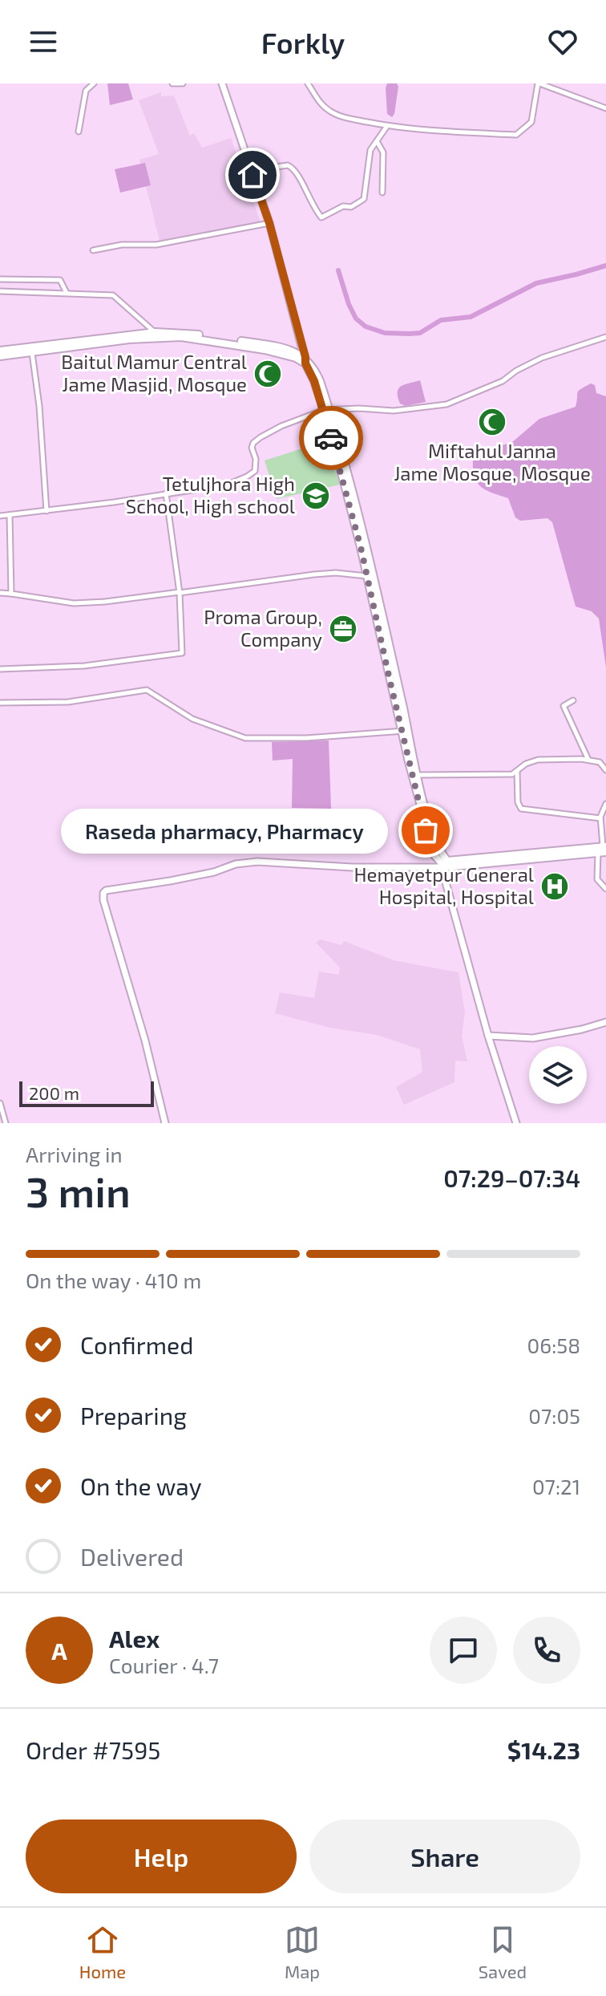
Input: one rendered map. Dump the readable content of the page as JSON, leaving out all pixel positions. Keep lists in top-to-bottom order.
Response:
{
  "places": {
    "mosque": ["Baitul Mamur Central Jame Masjid, Mosque", "Miftahul Janna Jame Mosque, Mosque"],
    "school or university": ["Tetuljhora High School, High school"],
    "office": ["Proma Group, Company"],
    "other": ["Raseda pharmacy, Pharmacy"],
    "hospital": ["Hemayetpur General Hospital, Hospital"]
  },
  "scale_bar": "200 m",
  "page": {
    "header": "Forkly",
    "bubble": "Raseda pharmacy, Pharmacy",
    "scale": "200 m",
    "heading": ["3 min", "Arriving in", "07:29–07:34"],
    "panel": [
      "Alex",
      "Courier · 4.7",
      "Order #7595",
      "$14.23"
    ],
    "bar": "On the way · 410 m",
    "list": [
      ["Confirmed", "06:58"],
      ["Preparing", "07:05"],
      ["On the way", "07:21"],
      "Delivered"
    ],
    "round": "A",
    "buttons": ["Help", "Share"],
    "tabs": ["Home", "Map", "Saved"]
  }
}
